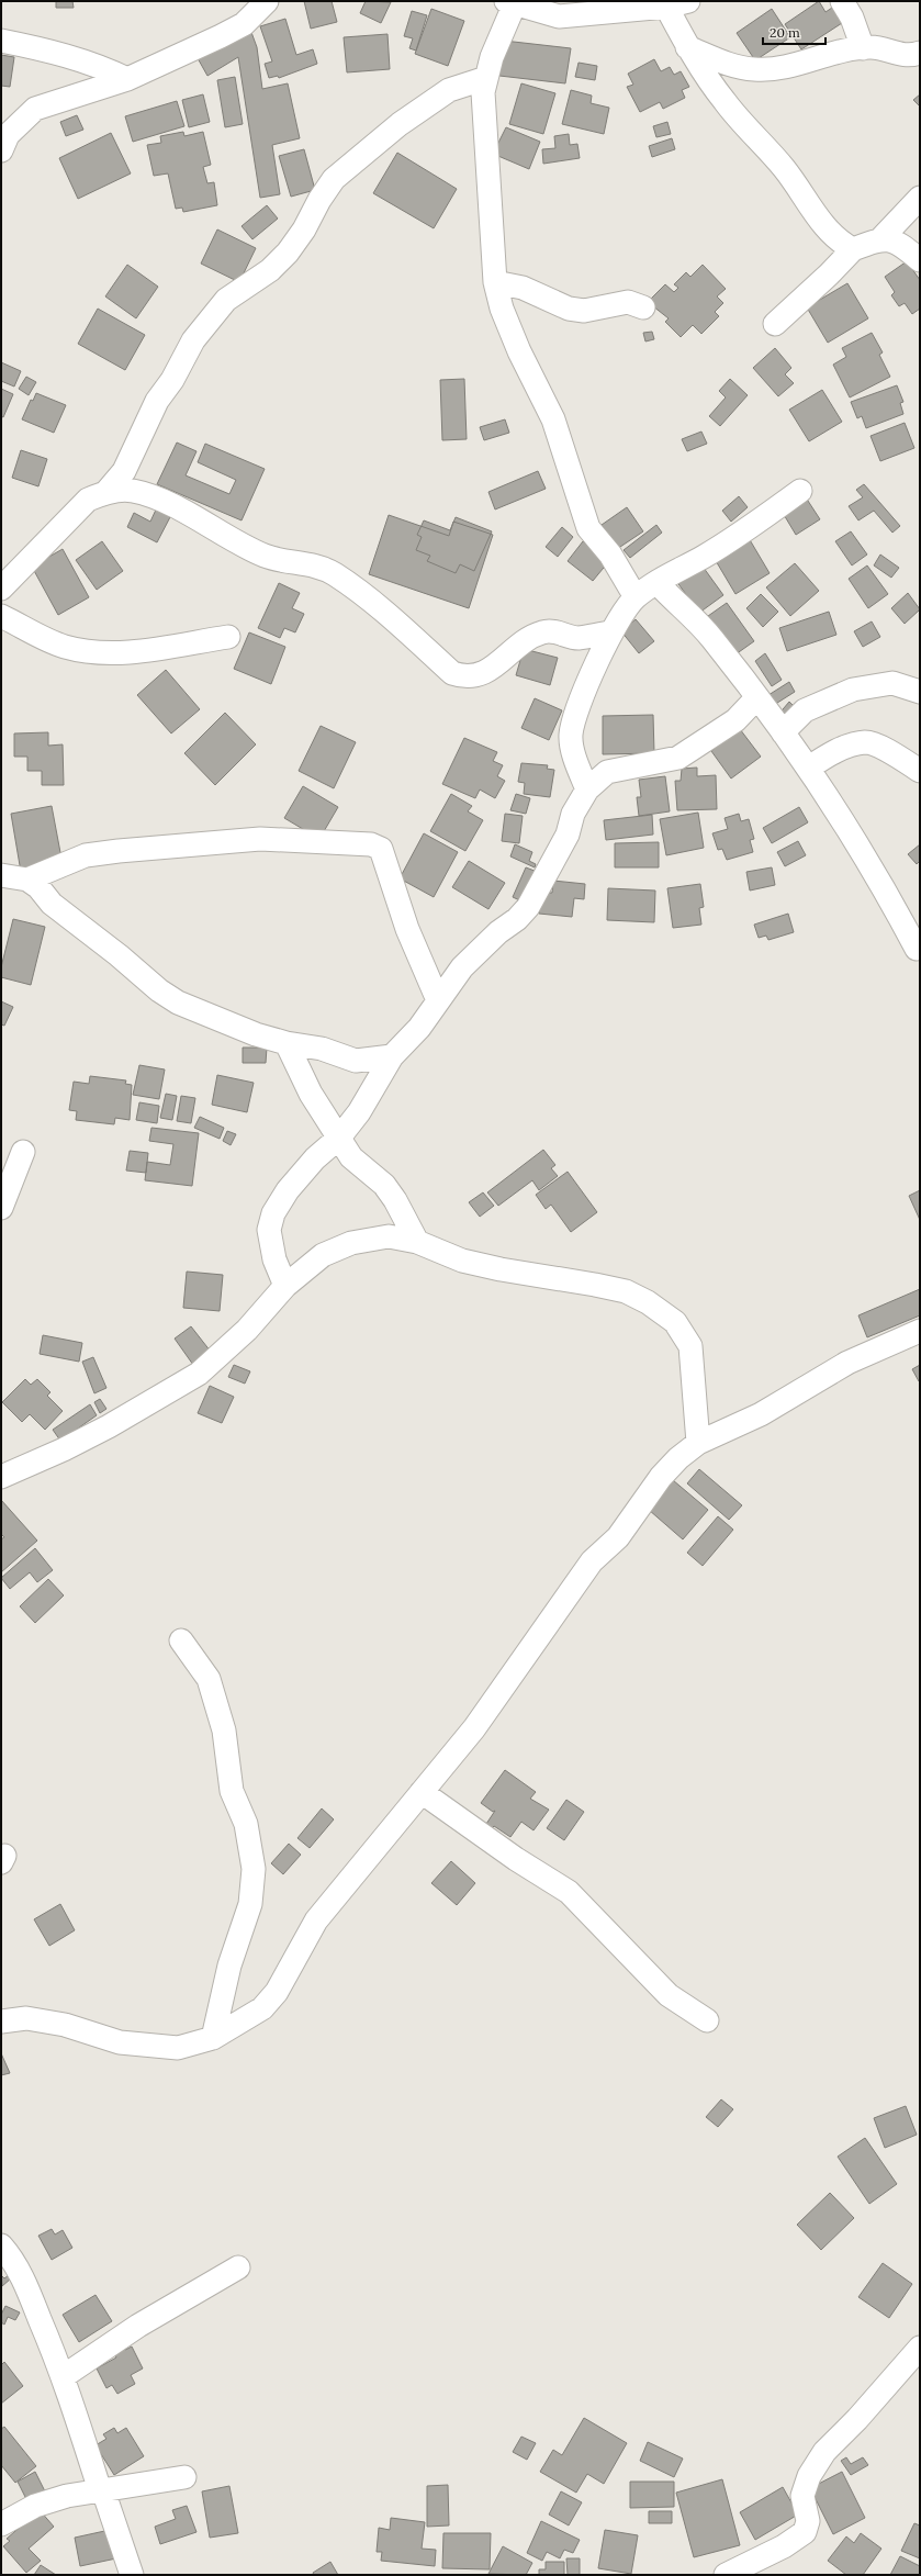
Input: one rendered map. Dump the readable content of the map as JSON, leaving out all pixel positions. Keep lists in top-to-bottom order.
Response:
{
  "scale_bar": "20 m"
}
